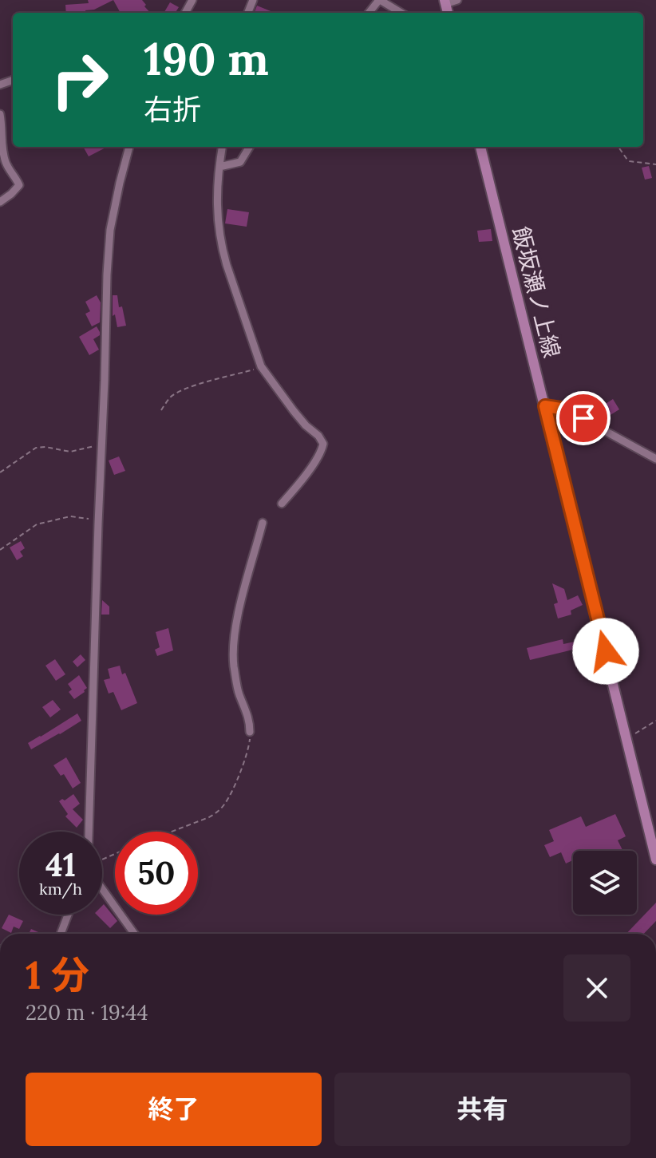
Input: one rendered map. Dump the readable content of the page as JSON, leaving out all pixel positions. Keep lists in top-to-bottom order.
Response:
{
  "streets": {
    "main road": ["飯坂瀬ノ上線"]
  },
  "page": {
    "turn": ["190 m", "右折"],
    "speed": "41 km/h",
    "limit": "50",
    "heading": ["1 分", "220 m · 19:44"],
    "buttons": ["終了", "共有"]
  }
}
